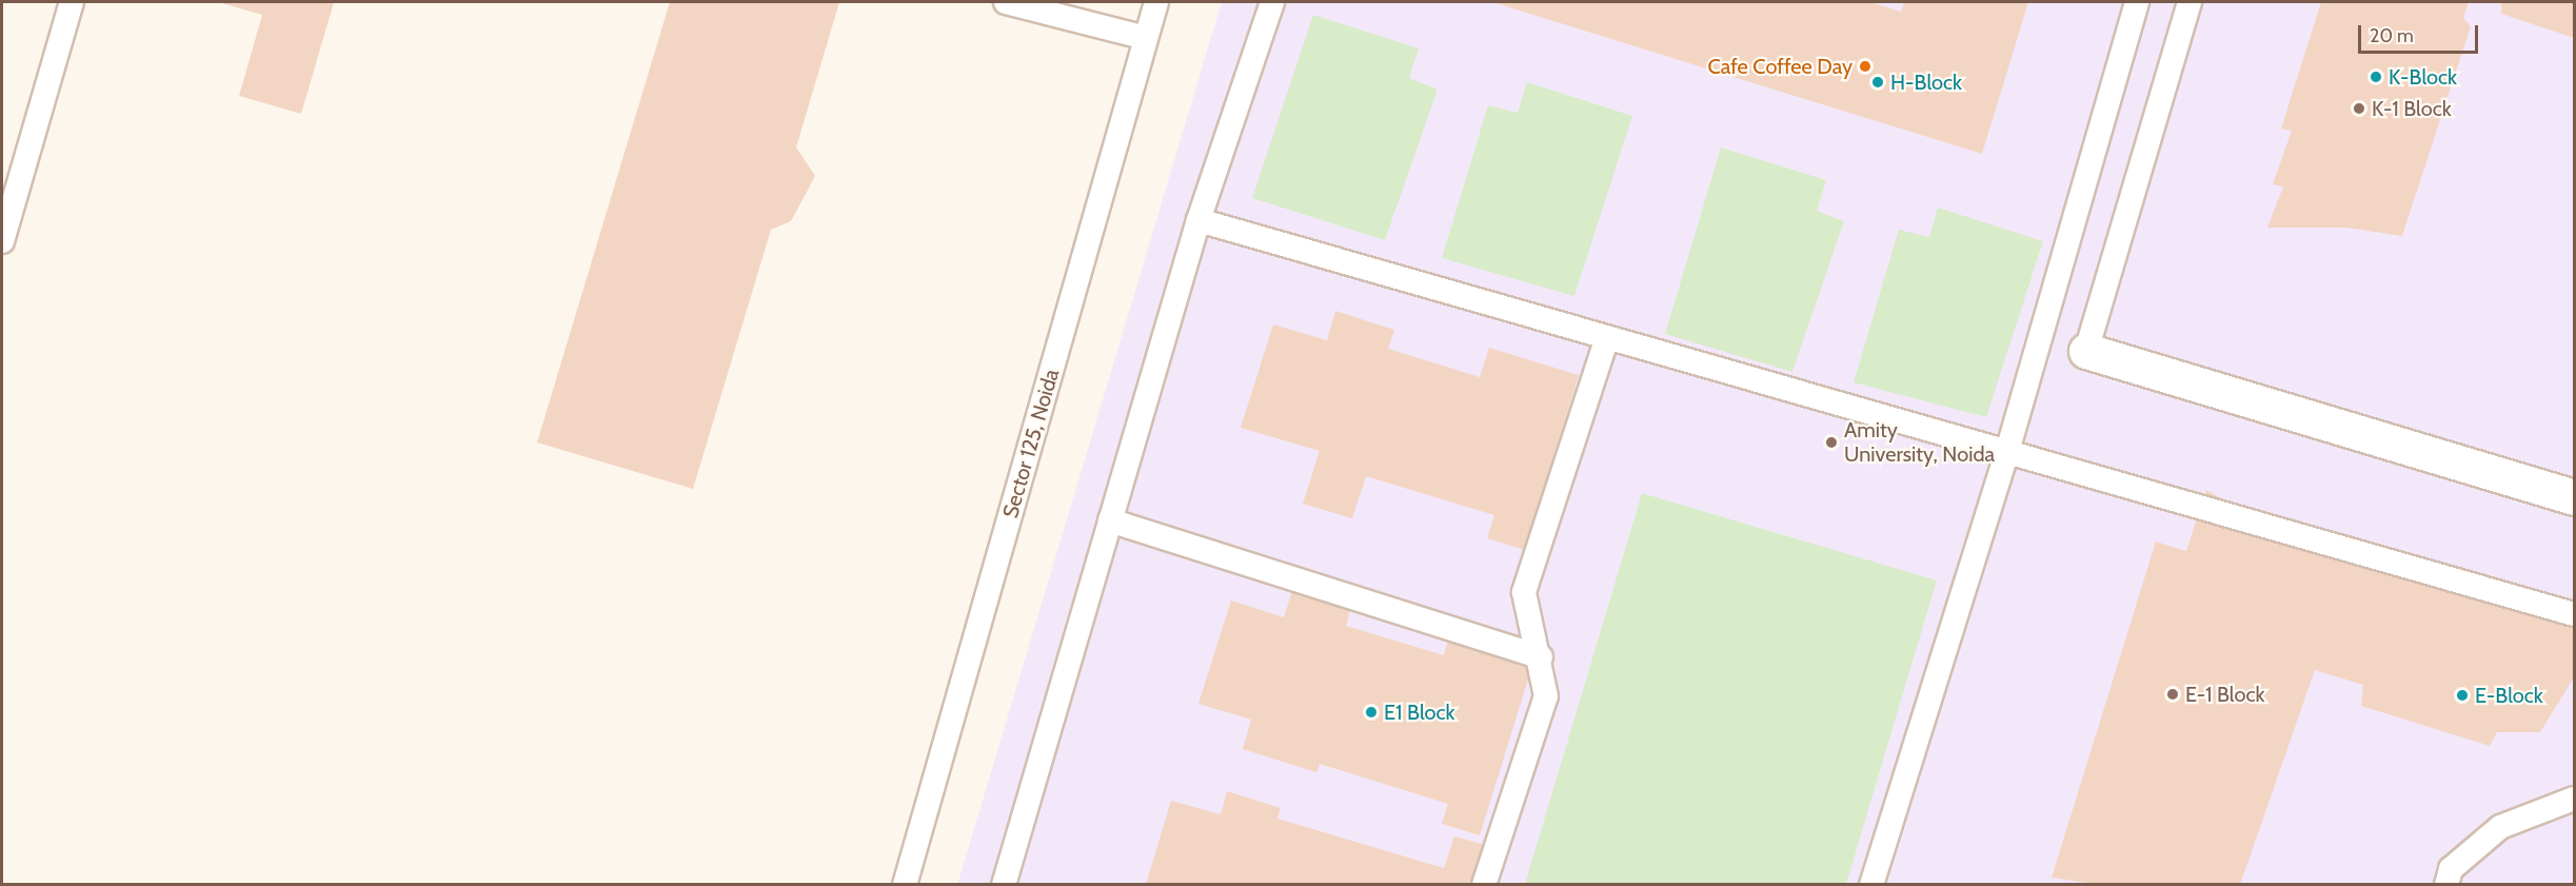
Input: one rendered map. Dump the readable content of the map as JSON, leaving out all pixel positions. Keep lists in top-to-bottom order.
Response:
{
  "streets": {
    "lane": ["Sector 125, Noida"]
  },
  "places": [
    "Cafe Coffee Day",
    "K-Block",
    "H-Block",
    "K-1 Block",
    "Amity University, Noida",
    "E-1 Block",
    "E-Block",
    "E1 Block"
  ],
  "scale_bar": "20 m"
}
